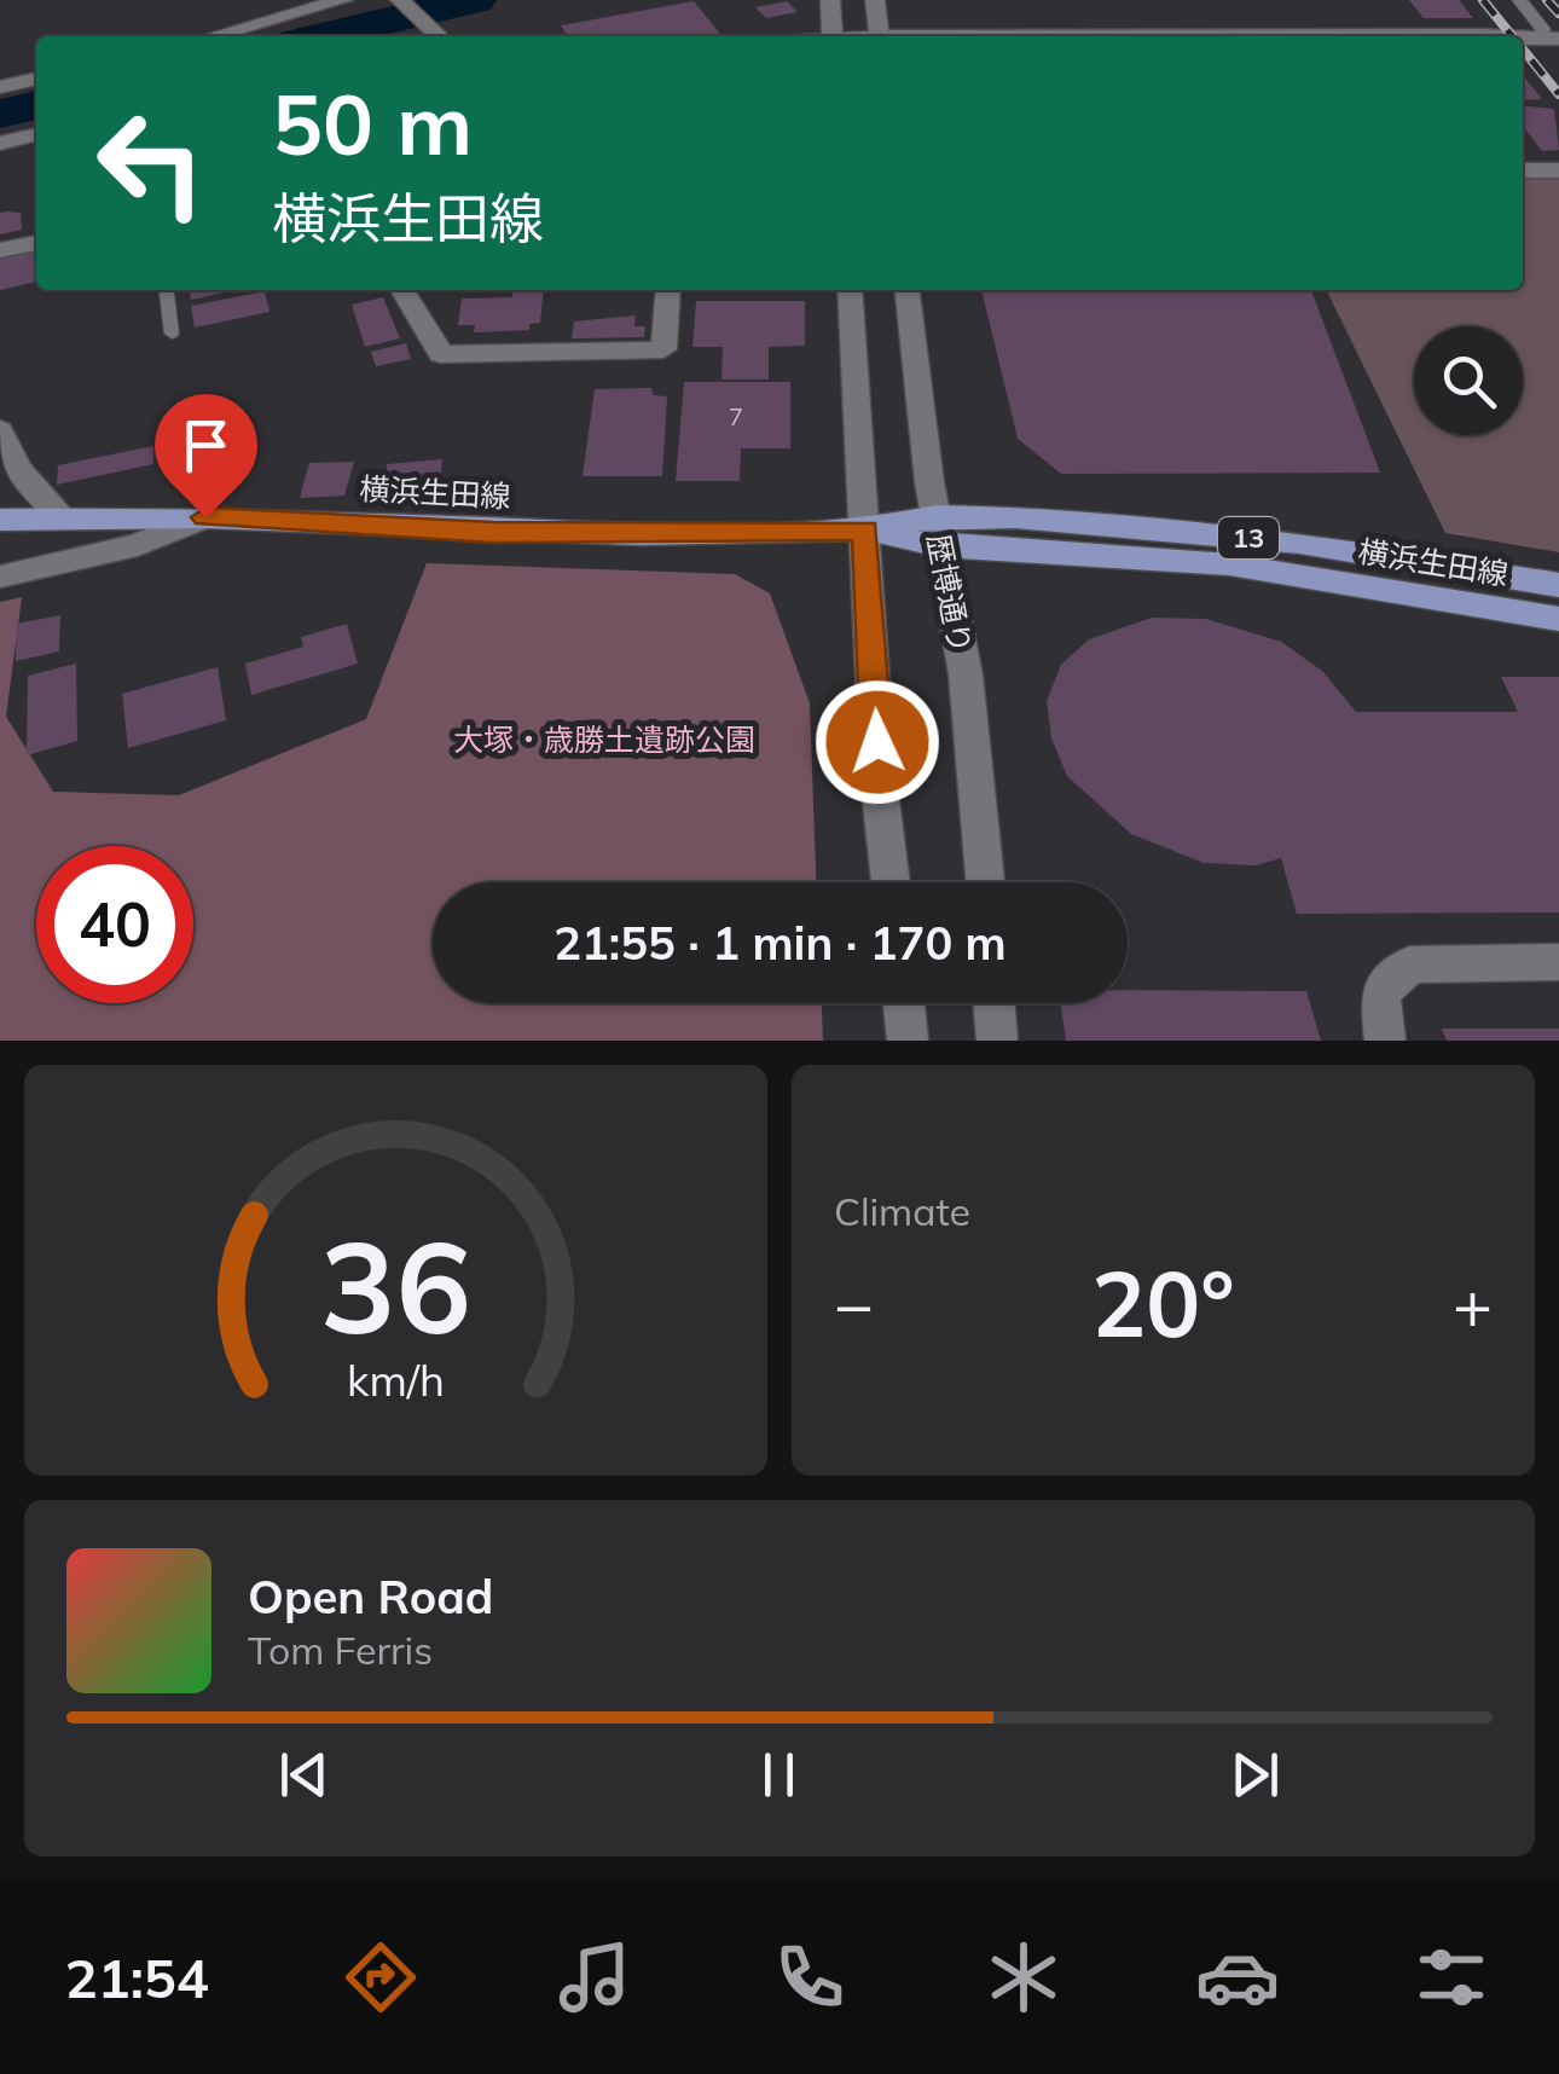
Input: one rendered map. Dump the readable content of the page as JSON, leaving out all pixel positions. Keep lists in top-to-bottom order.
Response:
{
  "streets": {
    "main road": ["横浜生田線", "13"],
    "street": ["歴博通り"]
  },
  "crossings": [
    ["横浜生田線", "歴博通り"]
  ],
  "parks": ["大塚・歳勝土遺跡公園"],
  "house_numbers": ["7"],
  "page": {
    "turn": ["50 m", "横浜生田線"],
    "limit": "40",
    "trip": "21:55 · 1 min · 170 m",
    "tile": "Climate",
    "heat": ["−", "20°", "+"],
    "song": ["Open Road", "Tom Ferris"],
    "tabs": "21:54",
    "gauge": ["36", "km/h"]
  }
}
